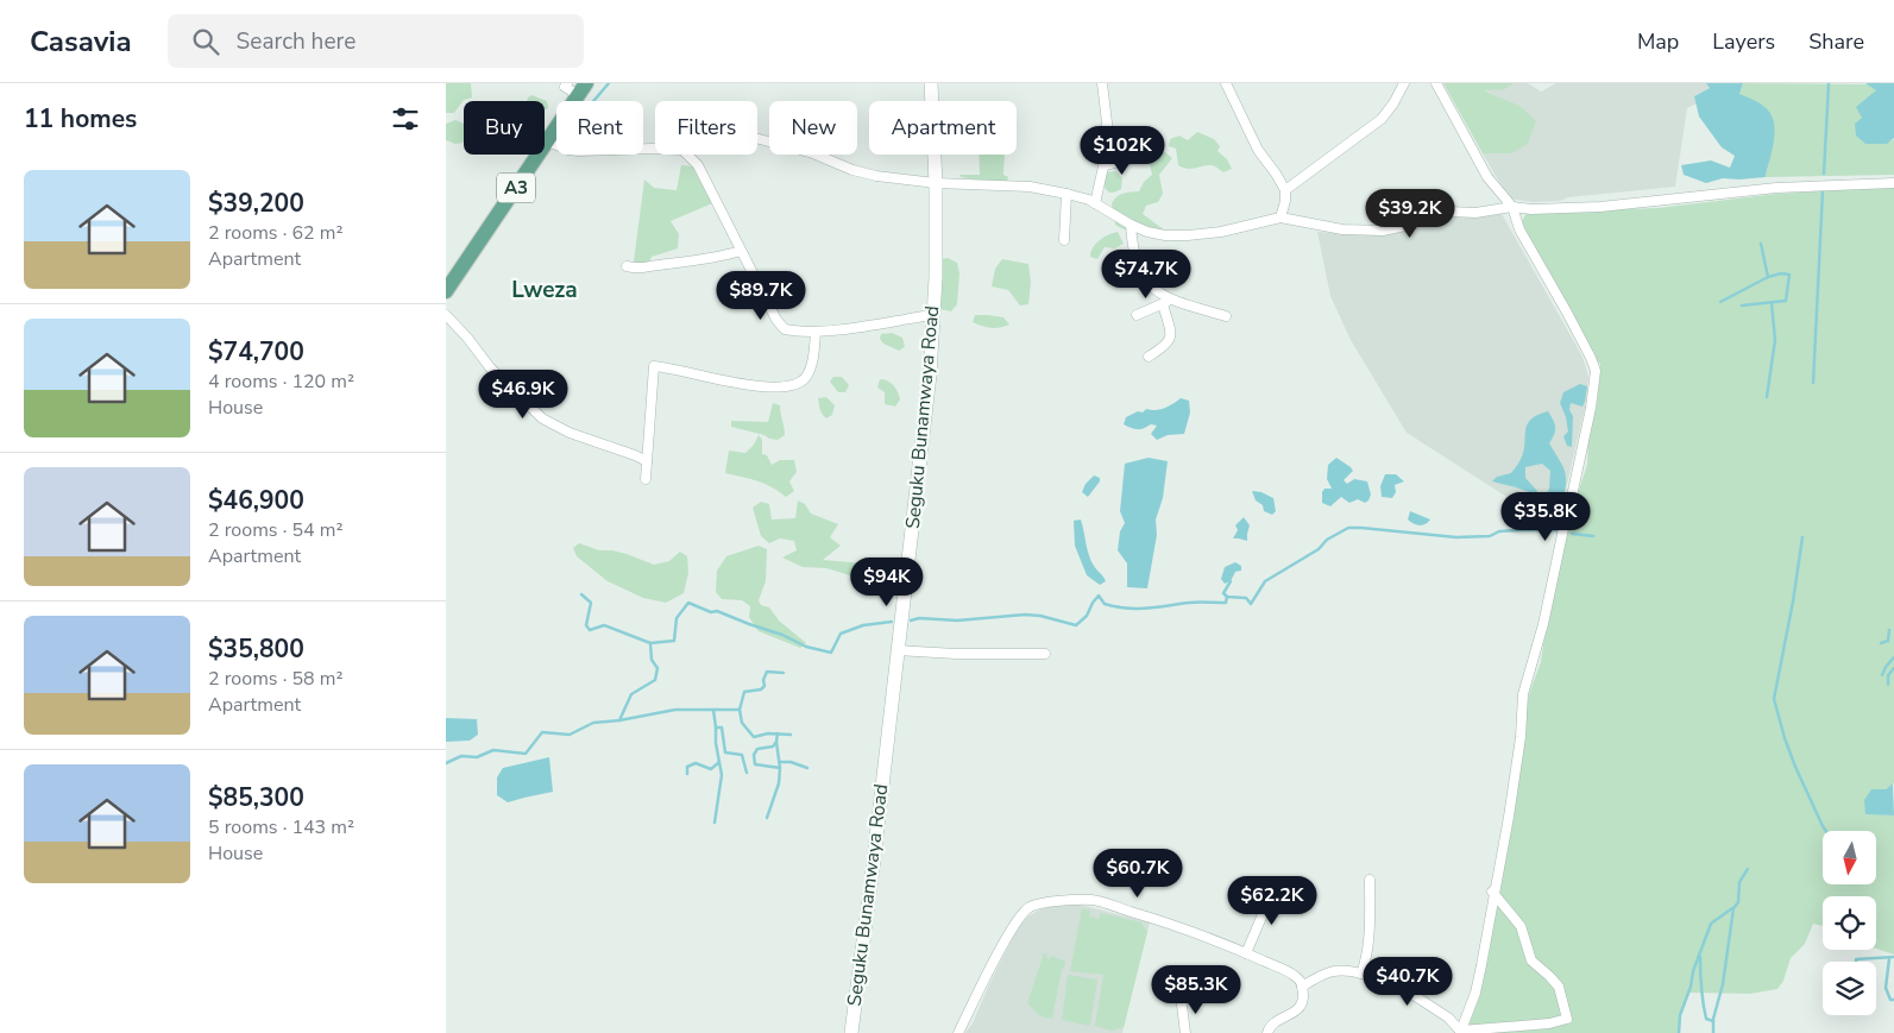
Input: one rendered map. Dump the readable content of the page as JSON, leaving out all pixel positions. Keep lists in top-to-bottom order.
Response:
{
  "streets": {
    "main road": ["A3", "Seguku Bunamwaya Road"]
  },
  "districts": ["Lweza"],
  "north": "bottom",
  "page": {
    "header": "Casavia",
    "search": "Search here",
    "nav": ["Map", "Layers", "Share"],
    "heading": "11 homes",
    "chip": [
      "Buy",
      "Rent",
      "Filters",
      "New",
      "Apartment"
    ],
    "price": [
      "$102K",
      "$39.2K",
      "$74.7K",
      "$89.7K",
      "$46.9K",
      "$35.8K",
      "$94K",
      "$60.7K",
      "$62.2K",
      "$40.7K",
      "$85.3K"
    ],
    "list": [
      {
        "name": "$39,200",
        "note": "2 rooms · 62 m² · Apartment"
      },
      {
        "name": "$74,700",
        "note": "4 rooms · 120 m² · House"
      },
      {
        "name": "$46,900",
        "note": "2 rooms · 54 m² · Apartment"
      },
      {
        "name": "$35,800",
        "note": "2 rooms · 58 m² · Apartment"
      },
      {
        "name": "$85,300",
        "note": "5 rooms · 143 m² · House"
      }
    ]
  }
}
